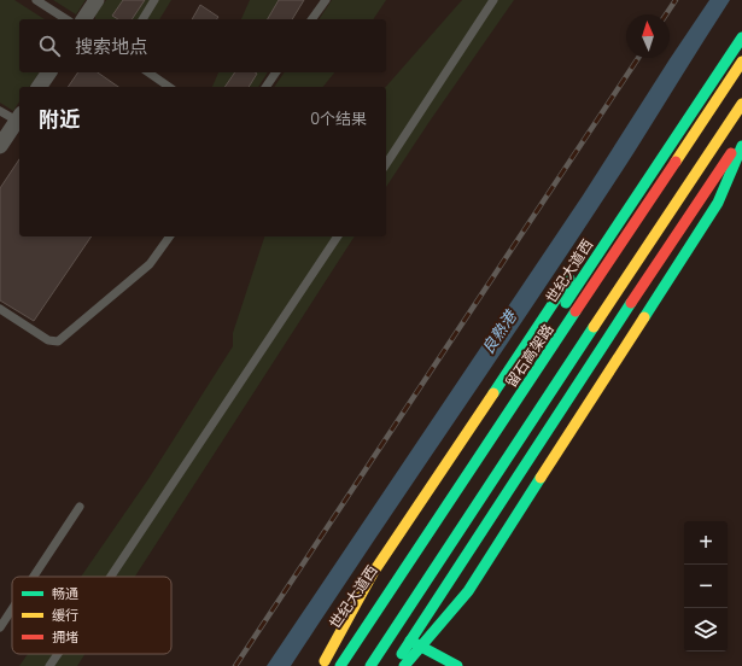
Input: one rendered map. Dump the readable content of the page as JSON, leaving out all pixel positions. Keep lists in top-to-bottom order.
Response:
{
  "streets": {
    "main road": ["世纪大道西", "留石高架路"]
  },
  "water": ["良熟港"],
  "legend": ["畅通", "缓行", "拥堵"],
  "north": "top",
  "page": {
    "search": "搜索地点",
    "heading": ["附近", "0个结果"],
    "map_buttons": ["+", "−"]
  }
}
